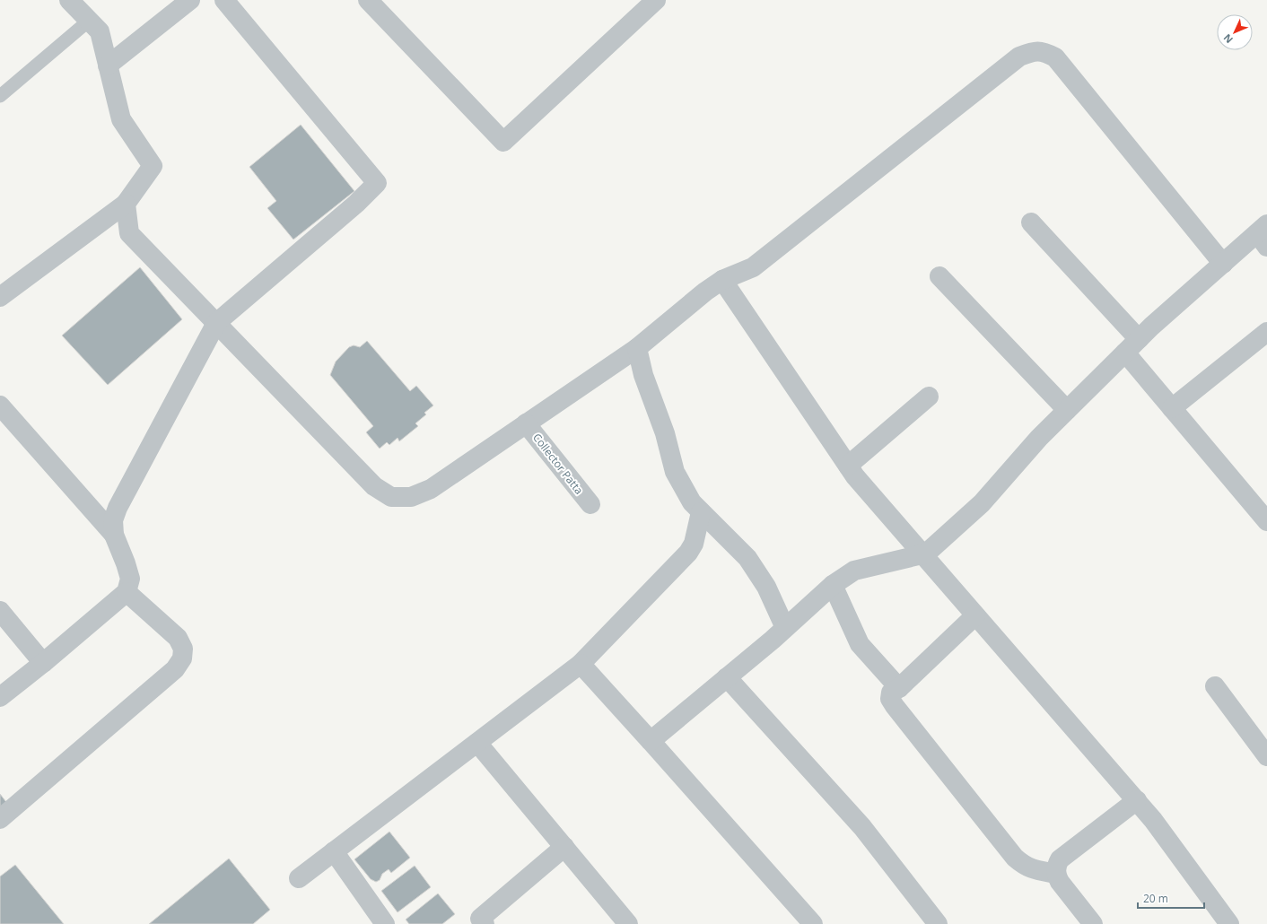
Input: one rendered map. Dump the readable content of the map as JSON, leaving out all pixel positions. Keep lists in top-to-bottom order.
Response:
{
  "streets": {
    "street": ["Collector Patta"]
  },
  "scale_bar": "20 m",
  "north": "bottom left"
}
